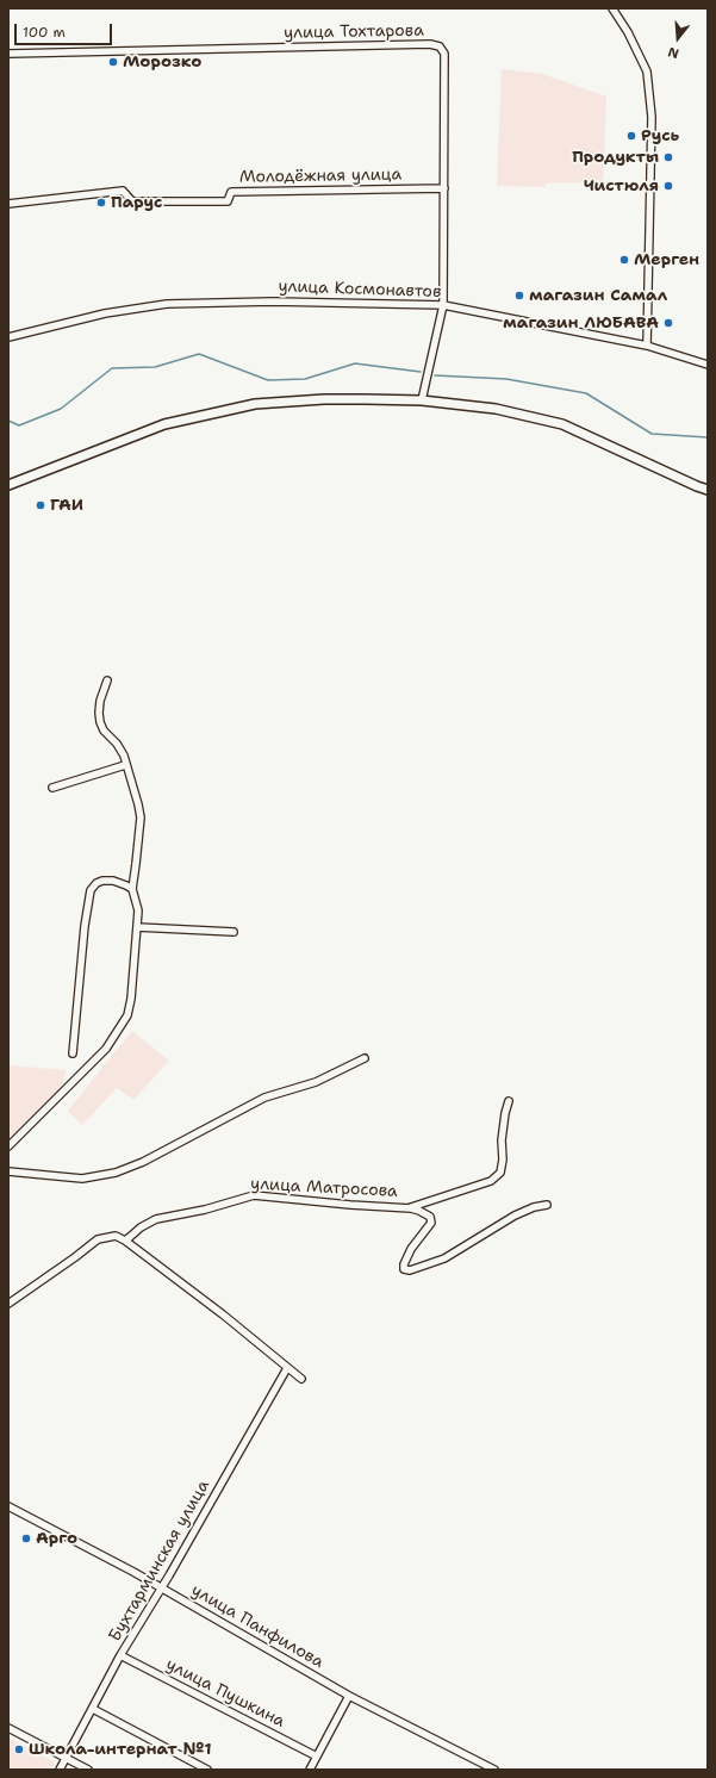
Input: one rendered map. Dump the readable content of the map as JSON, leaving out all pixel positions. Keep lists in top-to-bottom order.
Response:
{
  "streets": {
    "street": [
      "улица Тохтарова",
      "Молодёжная улица",
      "улица Космонавтов",
      "улица Матросова",
      "Бухтарминская улица",
      "улица Панфилова",
      "улица Пушкина"
    ]
  },
  "crossings": [
    ["улица Тохтарова", "Молодёжная улица"],
    ["улица Тохтарова", "улица Космонавтов"],
    ["Бухтарминская улица", "улица Панфилова"],
    ["Бухтарминская улица", "улица Пушкина"]
  ],
  "places": [
    "Морозко",
    "Русь",
    "Продукты",
    "Чистюля",
    "Парус",
    "Мерген",
    "магазин Самал",
    "магазин ЛЮБАВА",
    "ГАИ",
    "Арго",
    "Школа-интернат №1"
  ],
  "scale_bar": "100 m",
  "north": "bottom"
}
